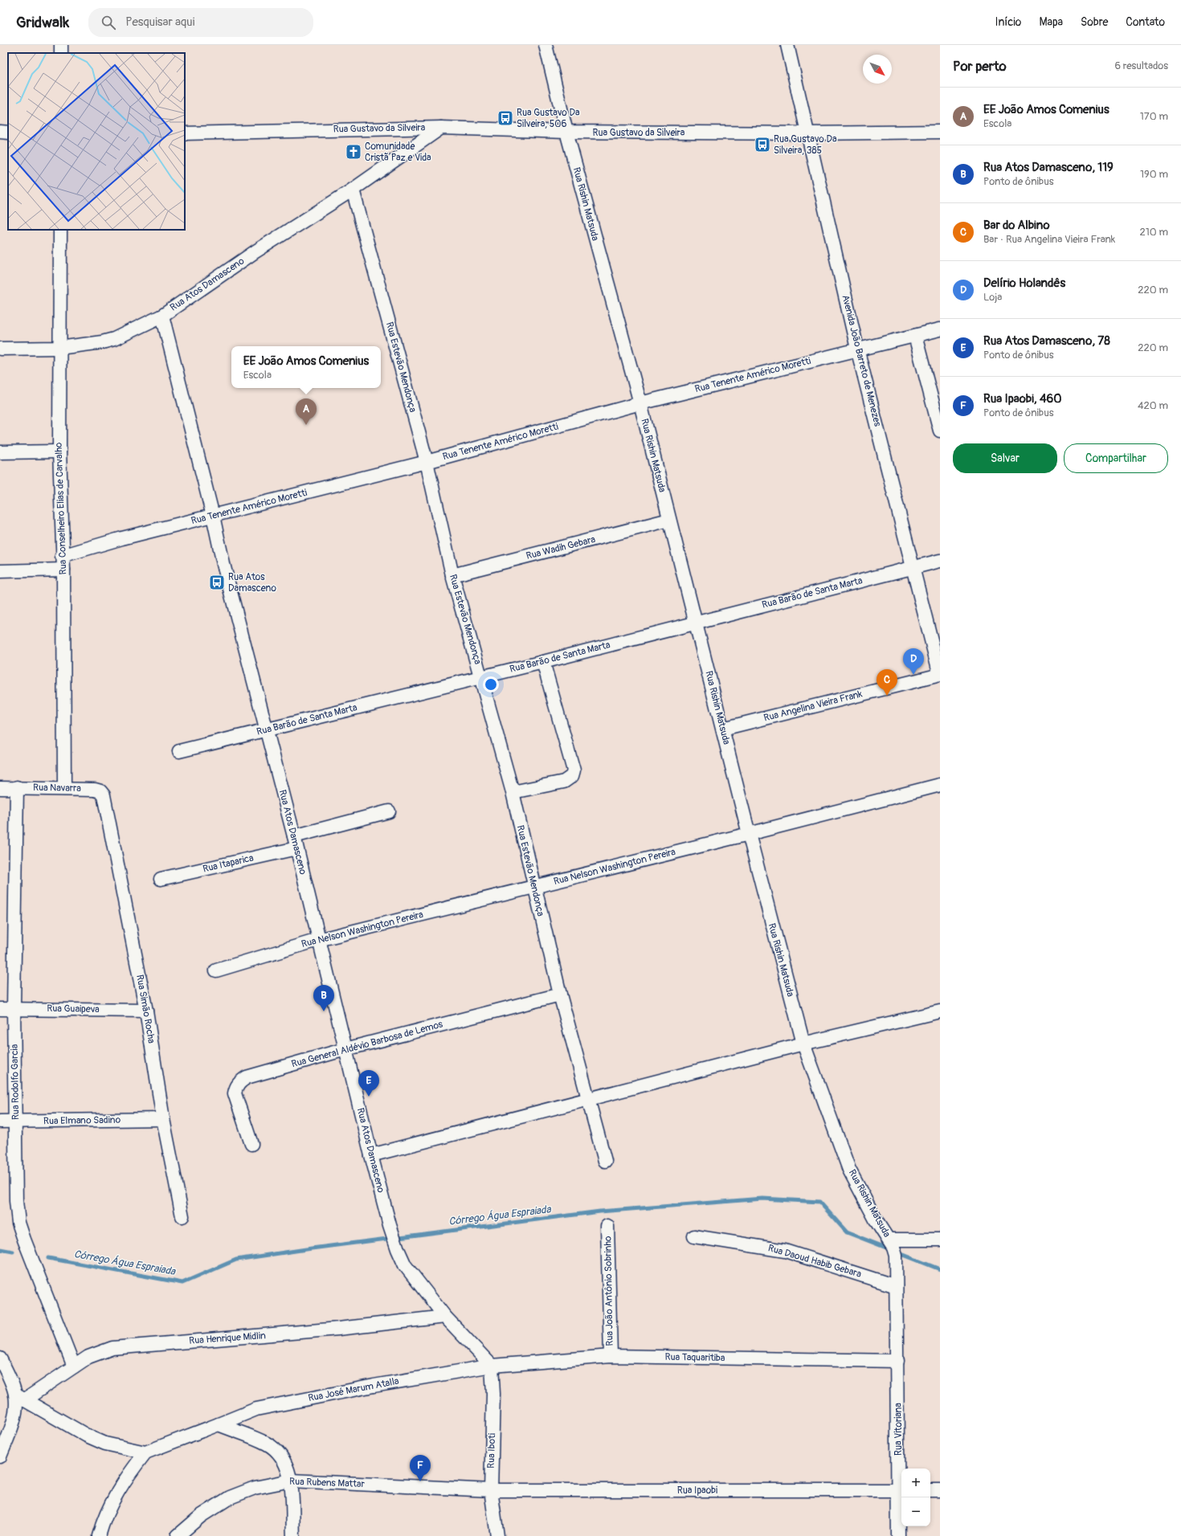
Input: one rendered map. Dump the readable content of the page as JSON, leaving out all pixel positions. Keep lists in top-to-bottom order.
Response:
{
  "streets": {
    "street": [
      "Rua Gustavo da Silveira",
      "Rua Rishin Matsuda",
      "Rua Atos Damasceno",
      "Avenida João Barreto de Menezes",
      "Rua Estevão Mendonça",
      "Rua Tenente Américo Moretti",
      "Rua Conselheiro Elias de Carvalho",
      "Rua Wadih Gebara",
      "Rua Barão de Santa Marta",
      "Rua Angelina Vieira Frank",
      "Rua Navarra",
      "Rua Itaparica",
      "Rua Nelson Washington Pereira",
      "Rua Guaipeva",
      "Rua Simão Rocha",
      "Rua General Aldévio Barbosa de Lemos",
      "Rua Rodolfo Garcia",
      "Rua Elmano Sadino",
      "Rua Daoud Habib Gebara",
      "Rua João Antônio Sobrinho",
      "Rua Henrique Midlin",
      "Rua Taquaritiba",
      "Rua José Marum Atalla",
      "Rua Vitoriana",
      "Rua Iboti",
      "Rua Rubens Mattar",
      "Rua Ipaobi"
    ]
  },
  "crossings": [
    ["Rua Gustavo da Silveira", "Rua Rishin Matsuda"],
    ["Rua Gustavo da Silveira", "Rua Atos Damasceno"],
    ["Rua Gustavo da Silveira", "Avenida João Barreto de Menezes"],
    ["Rua Rishin Matsuda", "Rua Tenente Américo Moretti"],
    ["Rua Rishin Matsuda", "Rua Wadih Gebara"],
    ["Rua Rishin Matsuda", "Rua Barão de Santa Marta"],
    ["Rua Rishin Matsuda", "Rua Angelina Vieira Frank"],
    ["Rua Rishin Matsuda", "Rua Nelson Washington Pereira"],
    ["Rua Rishin Matsuda", "Rua Daoud Habib Gebara"],
    ["Rua Rishin Matsuda", "Rua Taquaritiba"],
    ["Rua Rishin Matsuda", "Rua Vitoriana"],
    ["Rua Atos Damasceno", "Rua Estevão Mendonça"],
    ["Rua Atos Damasceno", "Rua Tenente Américo Moretti"],
    ["Rua Atos Damasceno", "Rua Barão de Santa Marta"],
    ["Rua Atos Damasceno", "Rua Itaparica"],
    ["Rua Atos Damasceno", "Rua Nelson Washington Pereira"],
    ["Rua Atos Damasceno", "Rua General Aldévio Barbosa de Lemos"],
    ["Rua Atos Damasceno", "Rua Henrique Midlin"],
    ["Rua Atos Damasceno", "Rua Taquaritiba"],
    ["Rua Atos Damasceno", "Rua José Marum Atalla"],
    ["Rua Atos Damasceno", "Rua Iboti"],
    ["Avenida João Barreto de Menezes", "Rua Tenente Américo Moretti"],
    ["Avenida João Barreto de Menezes", "Rua Barão de Santa Marta"],
    ["Avenida João Barreto de Menezes", "Rua Angelina Vieira Frank"],
    ["Rua Estevão Mendonça", "Rua Tenente Américo Moretti"],
    ["Rua Estevão Mendonça", "Rua Wadih Gebara"],
    ["Rua Estevão Mendonça", "Rua Barão de Santa Marta"],
    ["Rua Estevão Mendonça", "Rua Nelson Washington Pereira"],
    ["Rua Estevão Mendonça", "Rua General Aldévio Barbosa de Lemos"],
    ["Rua Tenente Américo Moretti", "Rua Conselheiro Elias de Carvalho"],
    ["Rua Conselheiro Elias de Carvalho", "Rua Navarra"],
    ["Rua Navarra", "Rua Simão Rocha"],
    ["Rua Navarra", "Rua Rodolfo Garcia"],
    ["Rua Guaipeva", "Rua Simão Rocha"],
    ["Rua Guaipeva", "Rua Rodolfo Garcia"],
    ["Rua Simão Rocha", "Rua Elmano Sadino"],
    ["Rua Rodolfo Garcia", "Rua Elmano Sadino"],
    ["Rua Rodolfo Garcia", "Rua Henrique Midlin"],
    ["Rua João Antônio Sobrinho", "Rua Taquaritiba"],
    ["Rua Taquaritiba", "Rua José Marum Atalla"],
    ["Rua Taquaritiba", "Rua Vitoriana"],
    ["Rua Taquaritiba", "Rua Iboti"],
    ["Rua José Marum Atalla", "Rua Iboti"],
    ["Rua Vitoriana", "Rua Ipaobi"],
    ["Rua Iboti", "Rua Rubens Mattar"],
    ["Rua Iboti", "Rua Ipaobi"],
    ["Rua Rubens Mattar", "Rua Ipaobi"]
  ],
  "water": ["Córrego Água Espraiada"],
  "places": {
    "bus stop": ["Rua Gustavo Da Silveira, 506", "Rua Gustavo Da Silveira, 385", "Rua Atos Damasceno"],
    "church": ["Comunidade Cristã Paz e Vida"]
  },
  "north": "bottom right",
  "page": {
    "header": "Gridwalk",
    "search": "Pesquisar aqui",
    "nav": [
      "Início",
      "Mapa",
      "Sobre",
      "Contato"
    ],
    "heading": ["Por perto", "6 resultados"],
    "list": [
      {
        "mark": "A",
        "name": "EE João Amos Comenius",
        "note": "Escola",
        "value": "170 m"
      },
      {
        "mark": "B",
        "name": "Rua Atos Damasceno, 119",
        "note": "Ponto de ônibus",
        "value": "190 m"
      },
      {
        "mark": "C",
        "name": "Bar do Albino",
        "note": "Bar · Rua Angelina Vieira Frank",
        "value": "210 m"
      },
      {
        "mark": "D",
        "name": "Delírio Holandês",
        "note": "Loja",
        "value": "220 m"
      },
      {
        "mark": "E",
        "name": "Rua Atos Damasceno, 78",
        "note": "Ponto de ônibus",
        "value": "220 m"
      },
      {
        "mark": "F",
        "name": "Rua Ipaobi, 460",
        "note": "Ponto de ônibus",
        "value": "420 m"
      }
    ],
    "popup": ["EE João Amos Comenius", "Escola"],
    "pins": [
      "A",
      "D",
      "C",
      "B",
      "E",
      "F"
    ],
    "buttons": ["Salvar", "Compartilhar"],
    "map_buttons": ["+", "−"]
  }
}
